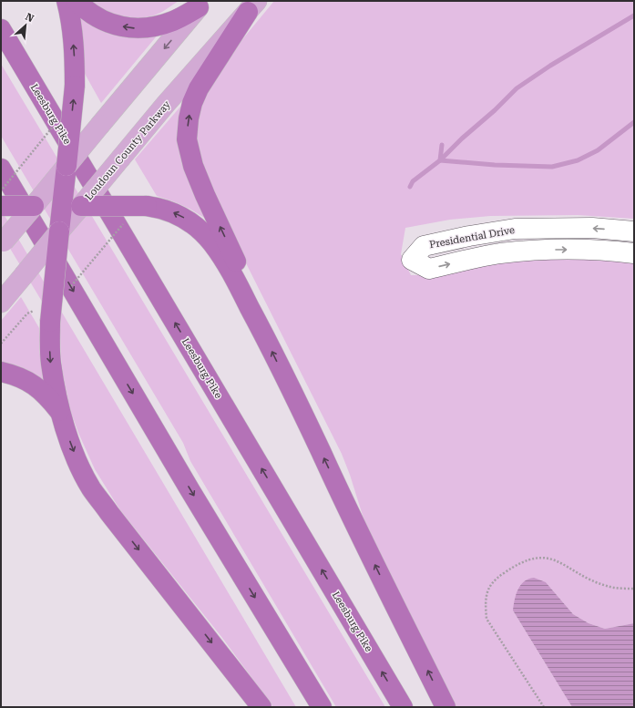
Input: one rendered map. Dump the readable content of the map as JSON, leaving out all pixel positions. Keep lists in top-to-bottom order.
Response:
{
  "streets": {
    "highway": ["Leesburg Pike"],
    "main road": ["Loudoun County Parkway"],
    "street": ["Presidential Drive"]
  },
  "north": "top right"
}
